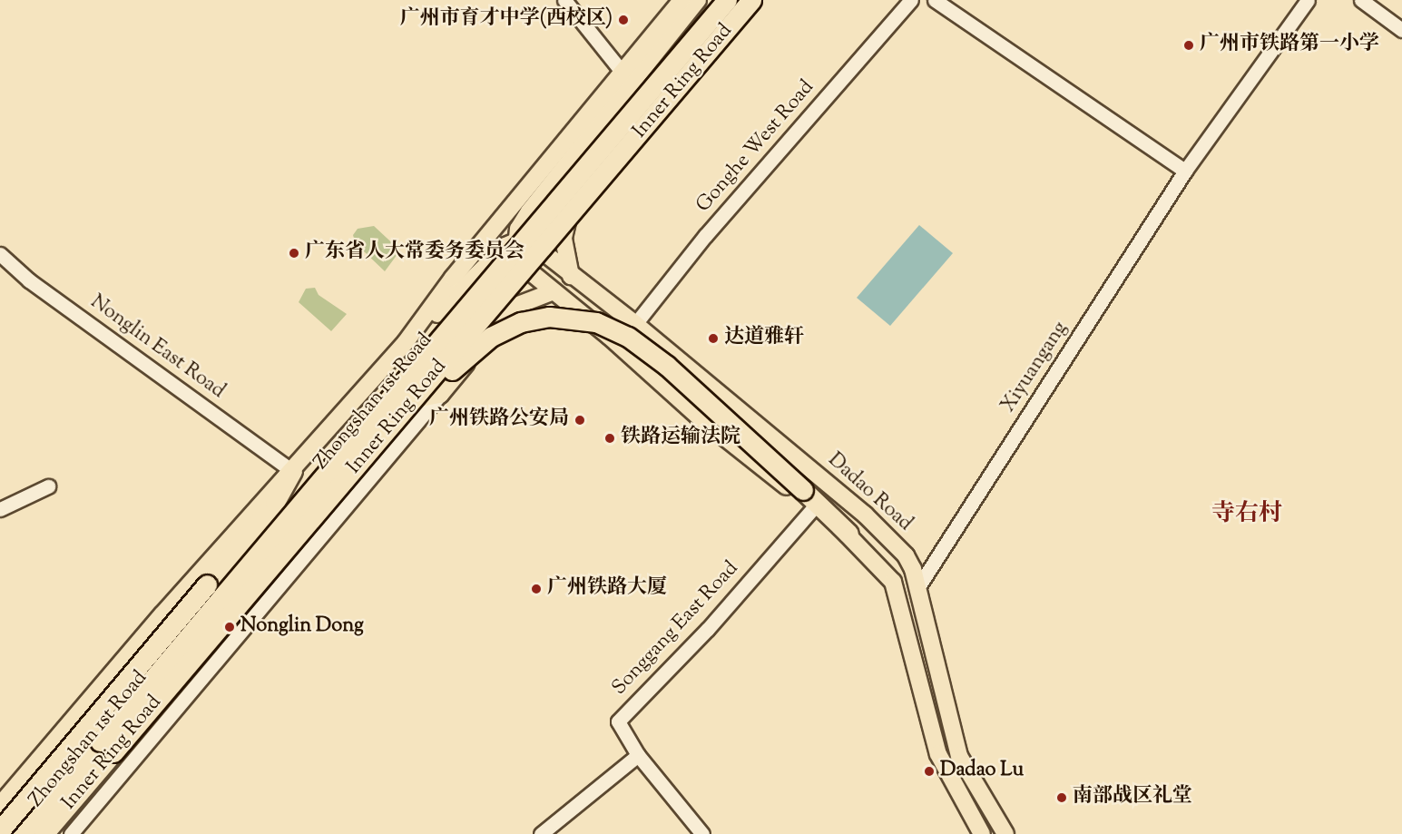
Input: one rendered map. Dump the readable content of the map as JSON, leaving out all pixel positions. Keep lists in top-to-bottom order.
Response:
{
  "streets": {
    "highway": ["Inner Ring Road"],
    "main road": ["Zhongshan 1st Road", "Dadao Road"],
    "street": [
      "Gonghe West Road",
      "Nonglin East Road",
      "Xiyuangang",
      "Songgang East Road"
    ]
  },
  "crossings": [
    ["Gonghe West Road", "Dadao Road"],
    ["Nonglin East Road", "Zhongshan 1st Road"],
    ["Xiyuangang", "Dadao Road"],
    ["Zhongshan 1st Road", "Dadao Road"]
  ],
  "districts": ["寺右村"],
  "places": [
    "广州市育才中学(西校区)",
    "广州市铁路第一小学",
    "广东省人大常委务委员会",
    "达道雅轩",
    "广州铁路公安局",
    "铁路运输法院",
    "广州铁路大厦",
    "Nonglin Dong",
    "Dadao Lu",
    "南部战区礼堂"
  ]
}
